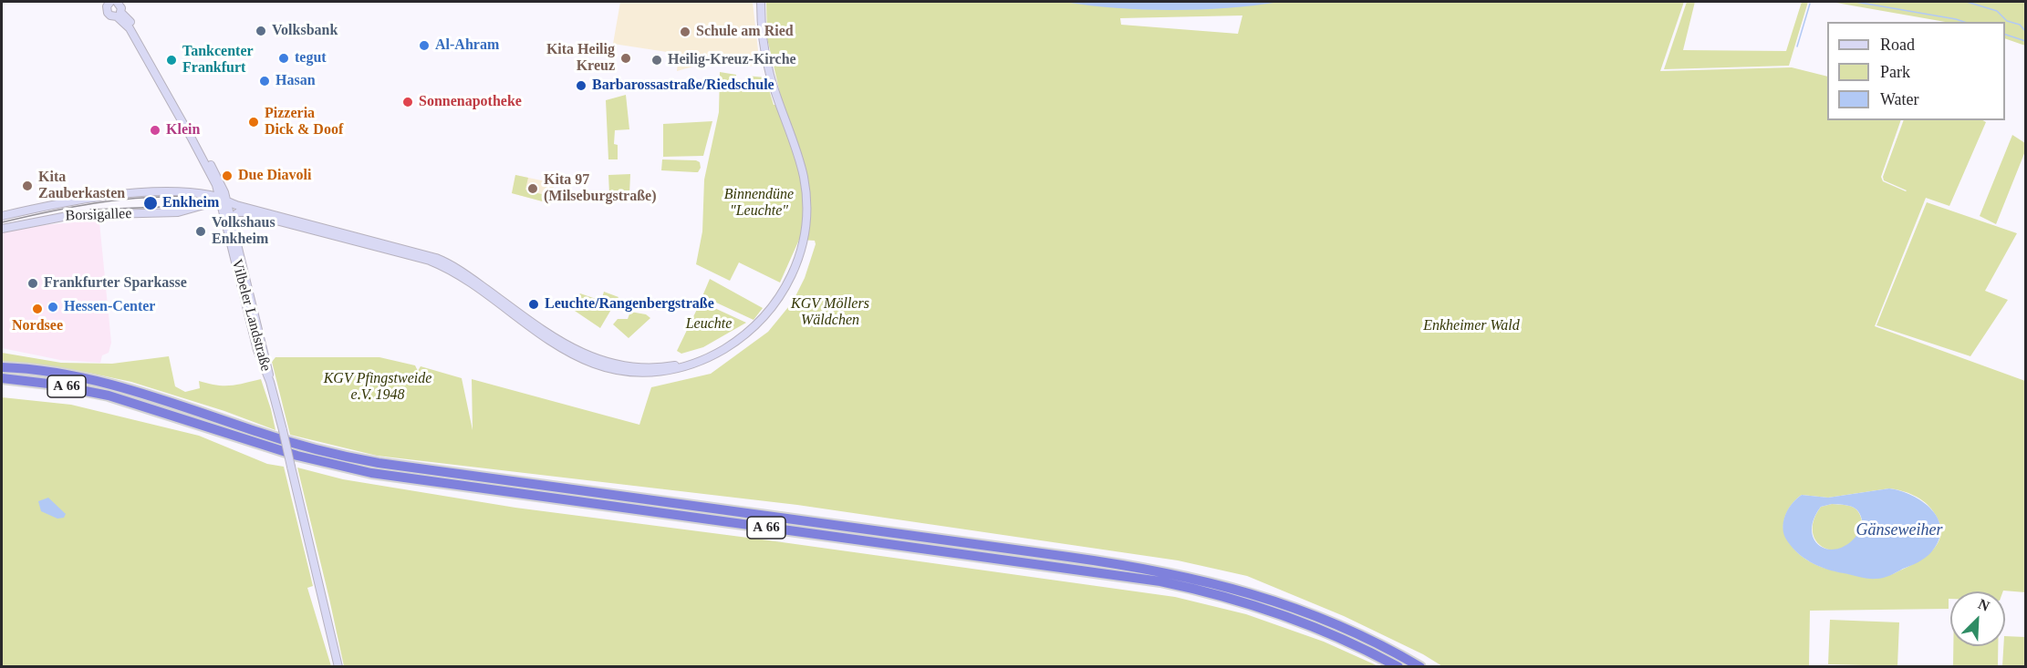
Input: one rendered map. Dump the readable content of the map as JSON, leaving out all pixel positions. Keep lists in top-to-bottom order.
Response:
{
  "streets": {
    "highway": ["A 66"],
    "main road": ["Borsigallee", "Vilbeler Landstraße"]
  },
  "crossings": [
    ["Borsigallee", "Vilbeler Landstraße"]
  ],
  "water": ["Gänseweiher"],
  "parks": [
    "Binnendüne \"Leuchte\"",
    "KGV Möllers Wäldchen",
    "Leuchte",
    "Enkheimer Wald",
    "KGV Pfingstweide e.V. 1948"
  ],
  "places": [
    "Volksbank",
    "Schule am Ried",
    "Al-Ahram",
    "tegut",
    "Kita Heilig Kreuz",
    "Tankcenter Frankfurt",
    "Heilig-Kreuz-Kirche",
    "Hasan",
    "Barbarossastraße/Riedschule",
    "Sonnenapotheke",
    "Pizzeria Dick & Doof",
    "Klein",
    "Due Diavoli",
    "Kita Zauberkasten",
    "Kita 97 (Milseburgstraße)",
    "Enkheim",
    "Volkshaus Enkheim",
    "Frankfurter Sparkasse",
    "Leuchte/Rangenbergstraße",
    "Hessen-Center",
    "Nordsee"
  ],
  "legend": ["Road", "Park", "Water"],
  "north": "top right"
}
